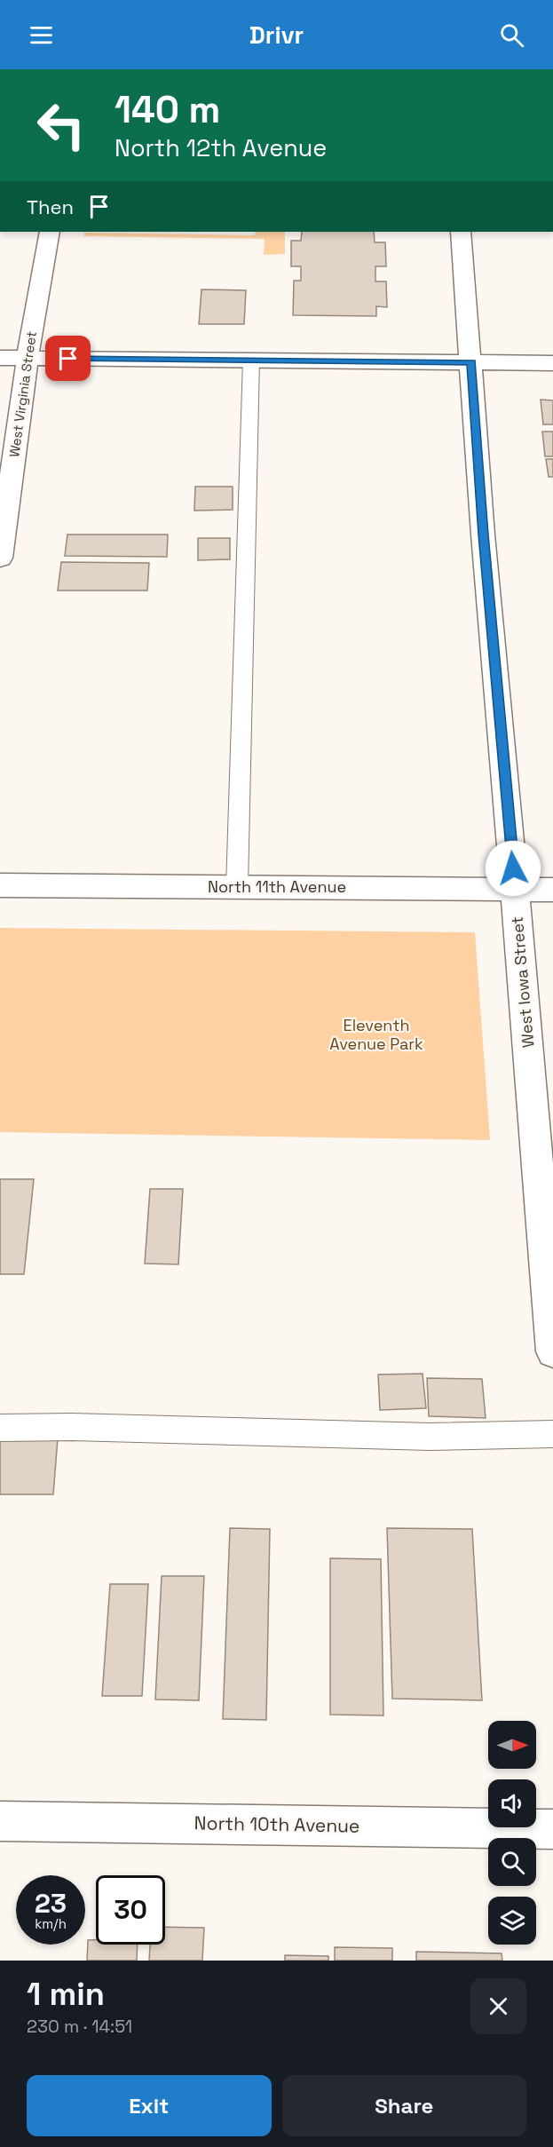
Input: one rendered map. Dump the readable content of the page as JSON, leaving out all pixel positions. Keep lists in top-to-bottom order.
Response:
{
  "streets": {
    "street": [
      "West Virginia Street",
      "North 11th Avenue",
      "West Iowa Street",
      "North 10th Avenue"
    ]
  },
  "crossings": [
    ["North 11th Avenue", "West Iowa Street"]
  ],
  "parks": ["Eleventh Avenue Park"],
  "north": "right",
  "page": {
    "header": "Drivr",
    "turn": ["140 m", "North 12th Avenue"],
    "then": "Then",
    "speed": "23 km/h",
    "limit": "30",
    "heading": ["1 min", "230 m · 14:51"],
    "buttons": ["Exit", "Share"]
  }
}
